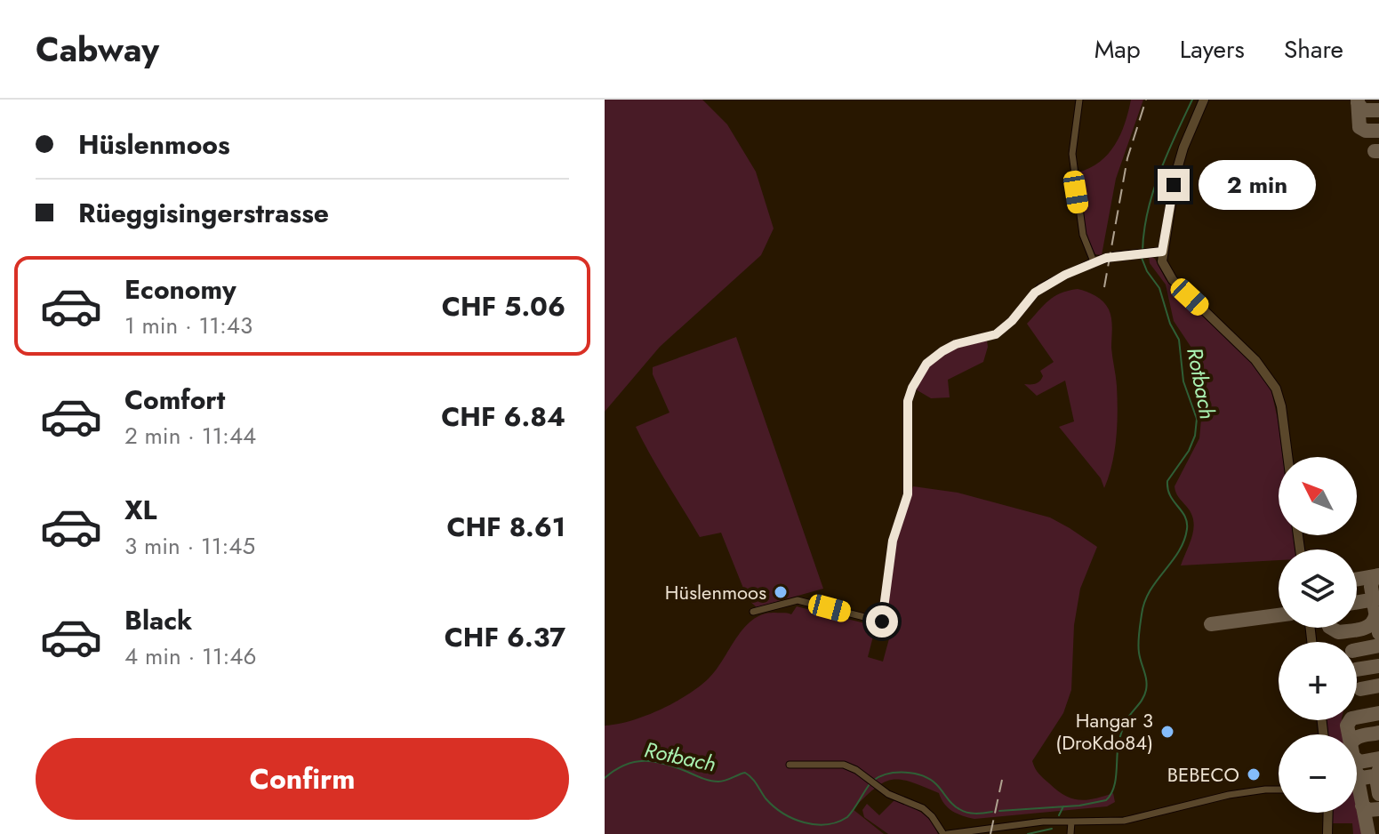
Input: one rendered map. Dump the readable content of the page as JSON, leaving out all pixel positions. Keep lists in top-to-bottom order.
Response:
{
  "water": ["Rotbach"],
  "places": ["Hüslenmoos", "Hangar 3 (DroKdo84)", "BEBECO"],
  "north": "top left",
  "page": {
    "header": "Cabway",
    "nav": ["Map", "Layers", "Share"],
    "banner": ["Hüslenmoos", "Rüeggisingerstrasse"],
    "bubble": "2 min",
    "list": [
      {
        "name": "Economy",
        "note": "1 min · 11:43",
        "value": "CHF 5.06"
      },
      {
        "name": "Comfort",
        "note": "2 min · 11:44",
        "value": "CHF 6.84"
      },
      {
        "name": "XL",
        "note": "3 min · 11:45",
        "value": "CHF 8.61"
      },
      {
        "name": "Black",
        "note": "4 min · 11:46",
        "value": "CHF 6.37"
      }
    ],
    "map_buttons": ["+", "−"],
    "buttons": "Confirm"
  }
}
